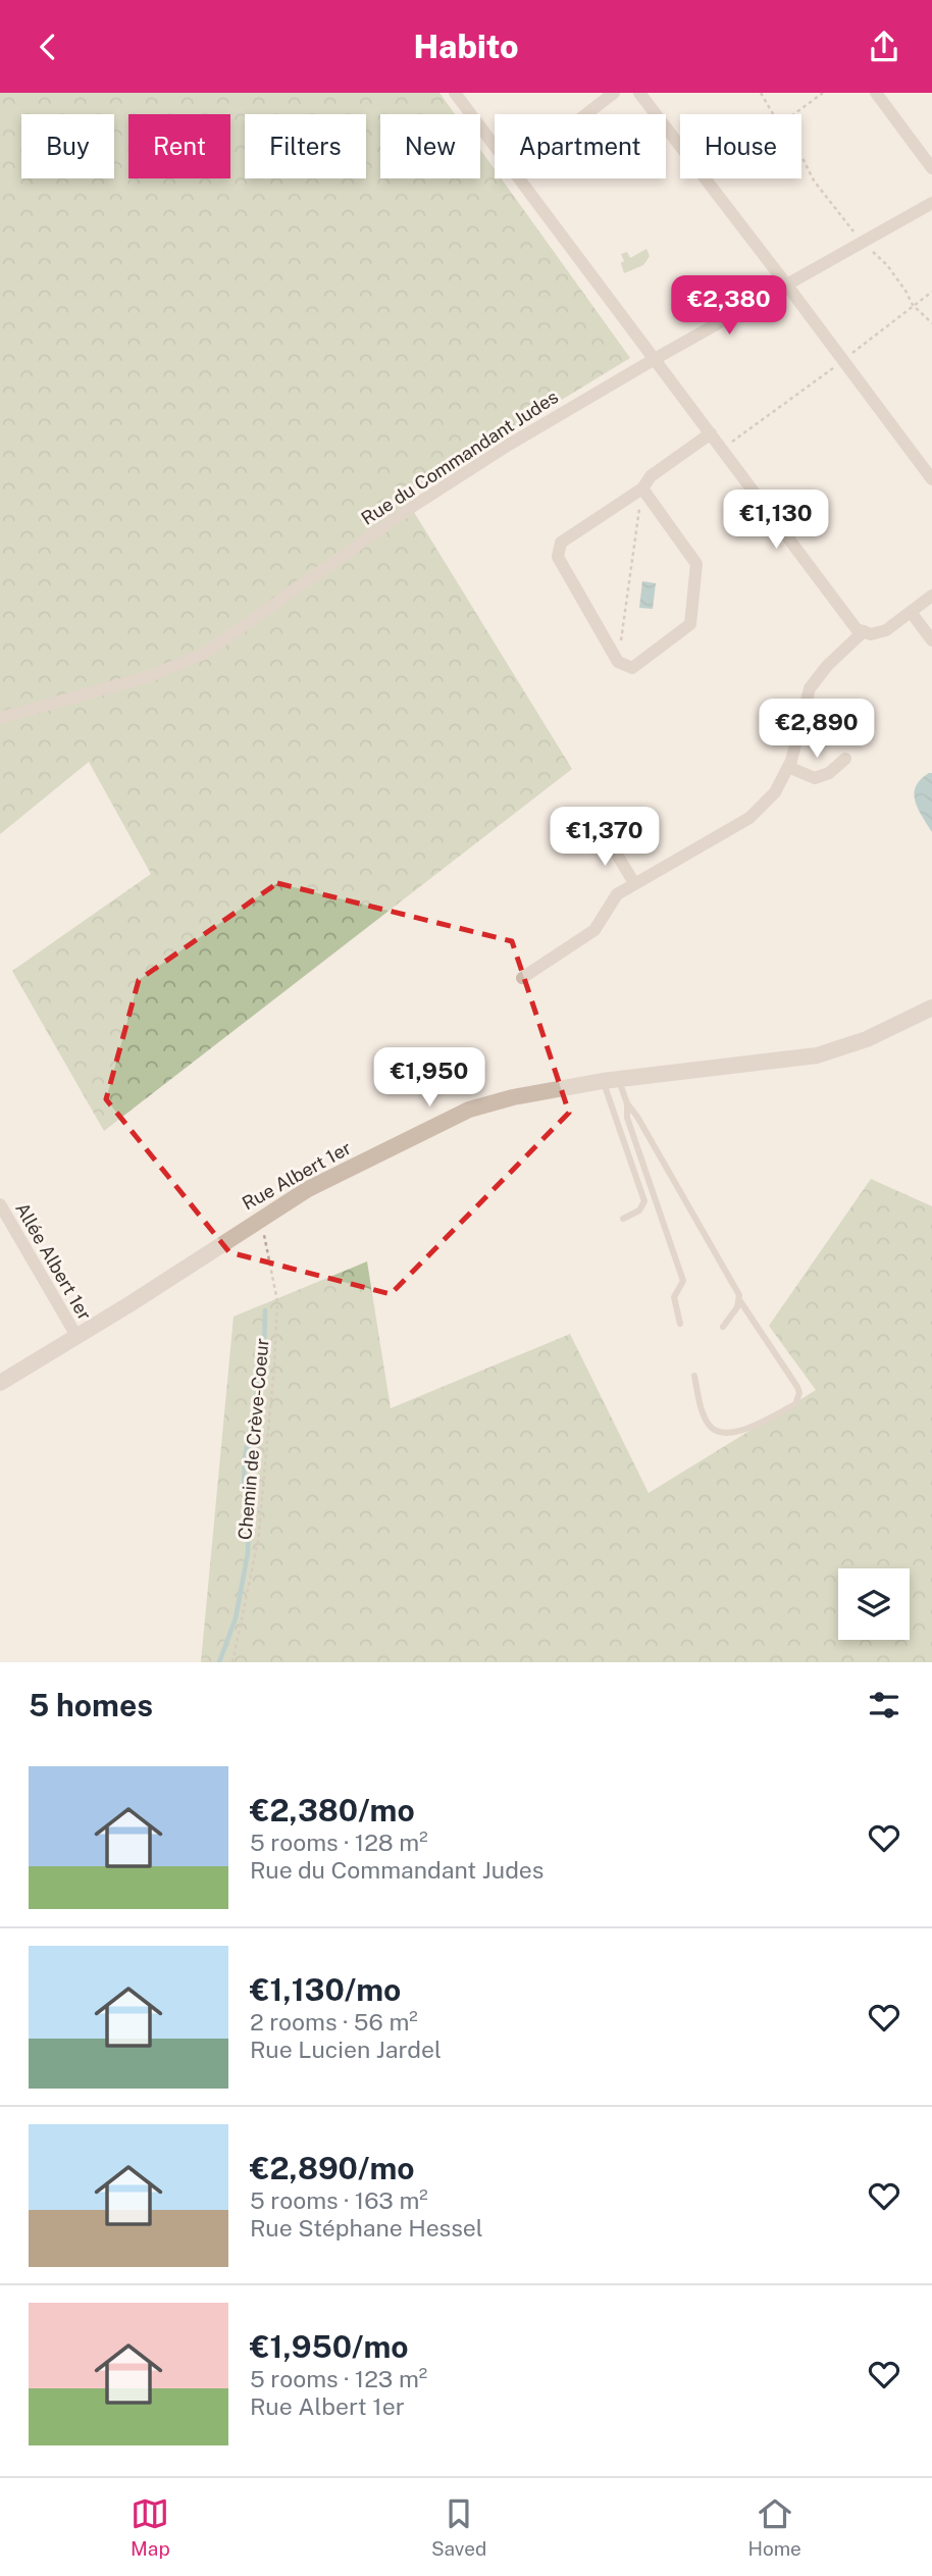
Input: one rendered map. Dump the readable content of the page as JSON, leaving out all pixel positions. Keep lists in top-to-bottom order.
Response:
{
  "streets": {
    "street": ["Rue du Commandant Judes", "Rue Albert 1er", "Allée Albert 1er"],
    "path": ["Chemin de Crève-Coeur"]
  },
  "crossings": [
    ["Rue Albert 1er", "Allée Albert 1er"],
    ["Rue Albert 1er", "Chemin de Crève-Coeur"]
  ],
  "page": {
    "header": "Habito",
    "chip": [
      "Buy",
      "Rent",
      "Filters",
      "New",
      "Apartment",
      "House"
    ],
    "price": [
      "€2,380",
      "€1,130",
      "€2,890",
      "€1,370",
      "€1,950"
    ],
    "heading": "5 homes",
    "list": [
      {
        "name": "€2,380/mo",
        "note": "5 rooms · 128 m² · Rue du Commandant Judes"
      },
      {
        "name": "€1,130/mo",
        "note": "2 rooms · 56 m² · Rue Lucien Jardel"
      },
      {
        "name": "€2,890/mo",
        "note": "5 rooms · 163 m² · Rue Stéphane Hessel"
      },
      {
        "name": "€1,950/mo",
        "note": "5 rooms · 123 m² · Rue Albert 1er"
      }
    ],
    "tabs": ["Map", "Saved", "Home"]
  }
}
